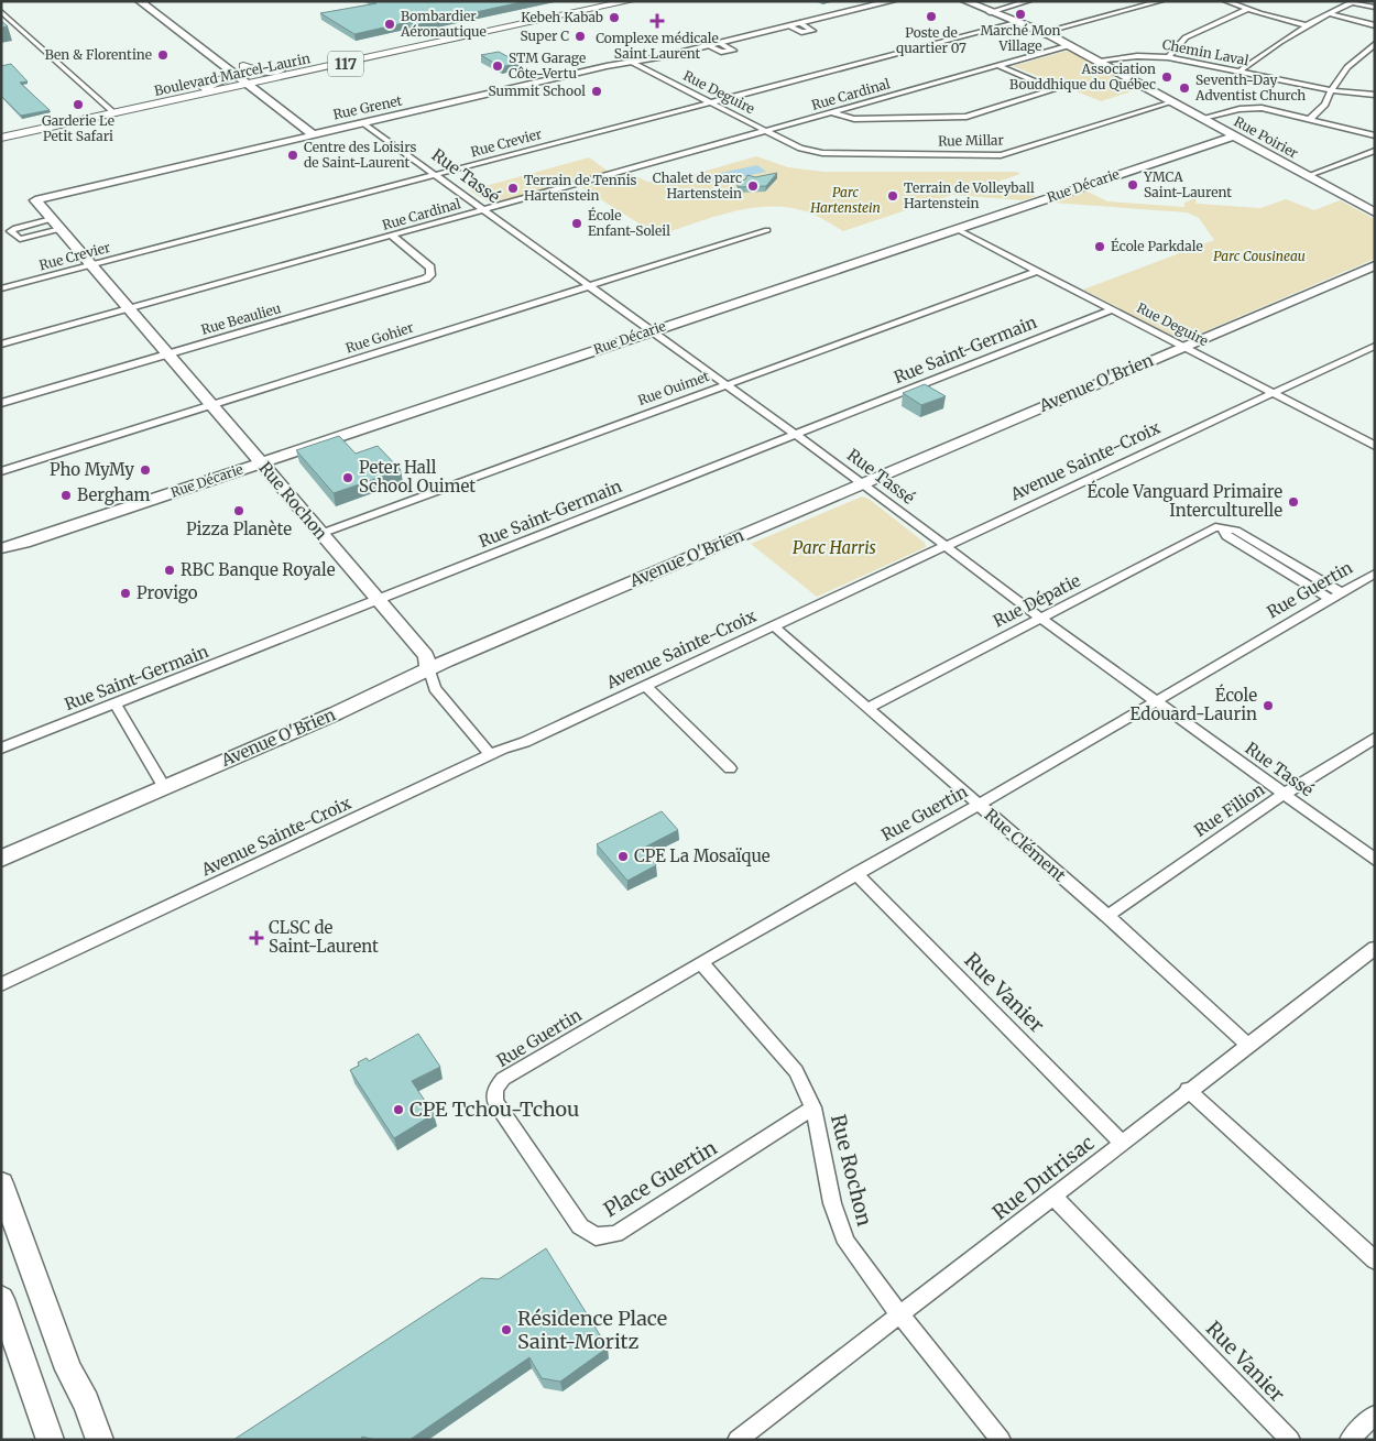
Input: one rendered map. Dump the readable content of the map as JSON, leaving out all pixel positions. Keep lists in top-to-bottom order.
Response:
{
  "streets": {
    "main road": ["117", "Boulevard Marcel-Laurin"],
    "street": [
      "Chemin Laval",
      "Rue Deguire",
      "Rue Cardinal",
      "Rue Grenet",
      "Rue Poirier",
      "Rue Millar",
      "Rue Crevier",
      "Rue Tassé",
      "Rue Décarie",
      "Rue Beaulieu",
      "Rue Gohier",
      "Rue Saint-Germain",
      "Avenue O'Brien",
      "Rue Ouimet",
      "Avenue Sainte-Croix",
      "Rue Rochon",
      "Rue Guertin",
      "Rue Dépatie",
      "Rue Filion",
      "Rue Clément",
      "Rue Vanier",
      "Rue Dutrisac",
      "Place Guertin"
    ]
  },
  "crossings": [
    ["Chemin Laval", "Rue Poirier"],
    ["Rue Deguire", "Rue Cardinal"],
    ["Rue Deguire", "Rue Grenet"],
    ["Rue Deguire", "Rue Millar"],
    ["Rue Deguire", "Rue Crevier"],
    ["Rue Deguire", "Rue Décarie"],
    ["Rue Deguire", "Rue Saint-Germain"],
    ["Rue Deguire", "Avenue O'Brien"],
    ["Rue Deguire", "Rue Ouimet"],
    ["Rue Deguire", "Avenue Sainte-Croix"],
    ["Rue Cardinal", "Rue Poirier"],
    ["Rue Cardinal", "Rue Millar"],
    ["Rue Cardinal", "Rue Tassé"],
    ["Rue Cardinal", "Rue Beaulieu"],
    ["Rue Cardinal", "Rue Rochon"],
    ["Rue Grenet", "Rue Tassé"],
    ["Rue Grenet", "Rue Rochon"],
    ["Rue Poirier", "Rue Millar"],
    ["Rue Poirier", "Rue Crevier"],
    ["Rue Poirier", "Rue Décarie"],
    ["Rue Crevier", "Rue Tassé"],
    ["Rue Crevier", "Rue Rochon"],
    ["Rue Tassé", "Rue Décarie"],
    ["Rue Tassé", "Rue Gohier"],
    ["Rue Tassé", "Rue Saint-Germain"],
    ["Rue Tassé", "Avenue O'Brien"],
    ["Rue Tassé", "Rue Ouimet"],
    ["Rue Tassé", "Avenue Sainte-Croix"],
    ["Rue Tassé", "Rue Guertin"],
    ["Rue Tassé", "Rue Dépatie"],
    ["Rue Tassé", "Rue Filion"],
    ["Rue Décarie", "Rue Rochon"],
    ["Rue Beaulieu", "Rue Rochon"],
    ["Rue Gohier", "Rue Rochon"],
    ["Rue Saint-Germain", "Rue Rochon"],
    ["Avenue O'Brien", "Rue Rochon"],
    ["Rue Ouimet", "Rue Rochon"],
    ["Avenue Sainte-Croix", "Rue Rochon"],
    ["Avenue Sainte-Croix", "Rue Clément"],
    ["Rue Rochon", "Rue Guertin"],
    ["Rue Rochon", "Rue Dutrisac"],
    ["Rue Rochon", "Place Guertin"],
    ["Rue Guertin", "Rue Dépatie"],
    ["Rue Guertin", "Rue Clément"],
    ["Rue Guertin", "Rue Vanier"],
    ["Rue Guertin", "Place Guertin"],
    ["Rue Dépatie", "Rue Clément"],
    ["Rue Filion", "Rue Clément"],
    ["Rue Clément", "Rue Dutrisac"],
    ["Rue Vanier", "Rue Dutrisac"]
  ],
  "parks": ["Parc Hartenstein", "Parc Cousineau", "Parc Harris"],
  "places": {
    "other": [
      "Marché Mon Village",
      "Poste de quartier 07",
      "Kebeh Kabab",
      "Bombardier Aéronautique",
      "Super C",
      "Ben & Florentine",
      "STM Garage Côte-Vertu",
      "Association Bouddhique du Québec",
      "Seventh-Day Adventist Church",
      "Summit School",
      "Garderie Le Petit Safari",
      "Centre des Loisirs de Saint-Laurent",
      "YMCA Saint-Laurent",
      "Chalet de parc Hartenstein",
      "Terrain de Tennis Hartenstein",
      "Terrain de Volleyball Hartenstein",
      "École Enfant-Soleil",
      "École Parkdale",
      "Pho MyMy",
      "Peter Hall School Ouimet",
      "Bergham",
      "École Vanguard Primaire Interculturelle",
      "Pizza Planète",
      "RBC Banque Royale",
      "Provigo",
      "École Edouard-Laurin",
      "CPE La Mosaïque",
      "CPE Tchou-Tchou",
      "Résidence Place Saint-Moritz"
    ],
    "health": ["Complexe médicale Saint Laurent", "CLSC de Saint-Laurent"]
  }
}
